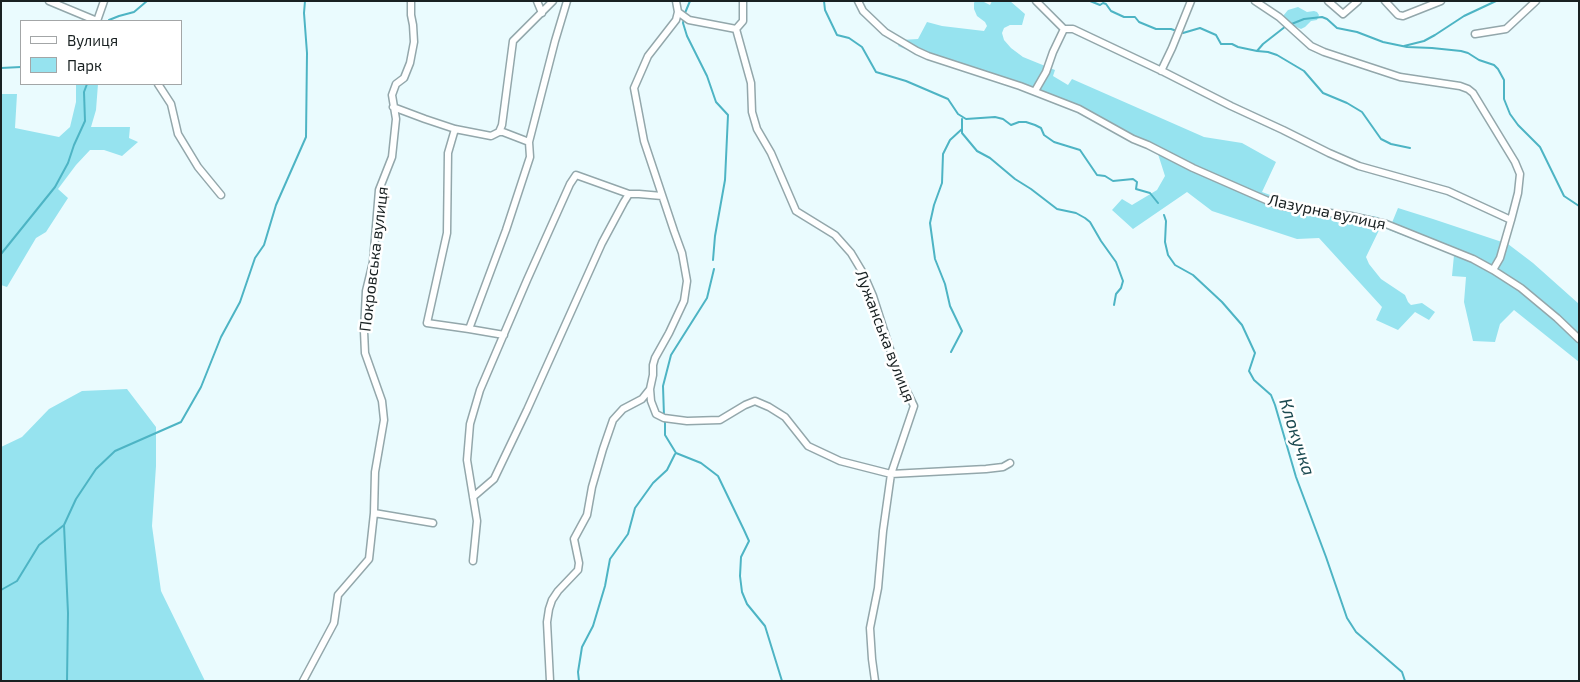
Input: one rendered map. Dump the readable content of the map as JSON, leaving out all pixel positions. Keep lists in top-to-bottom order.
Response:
{
  "streets": {
    "street": ["Лазурна вулиця", "Покровська вулиця", "Лужанська вулиця"]
  },
  "water": ["Клокучка"],
  "legend": ["Вулиця", "Парк"]
}
